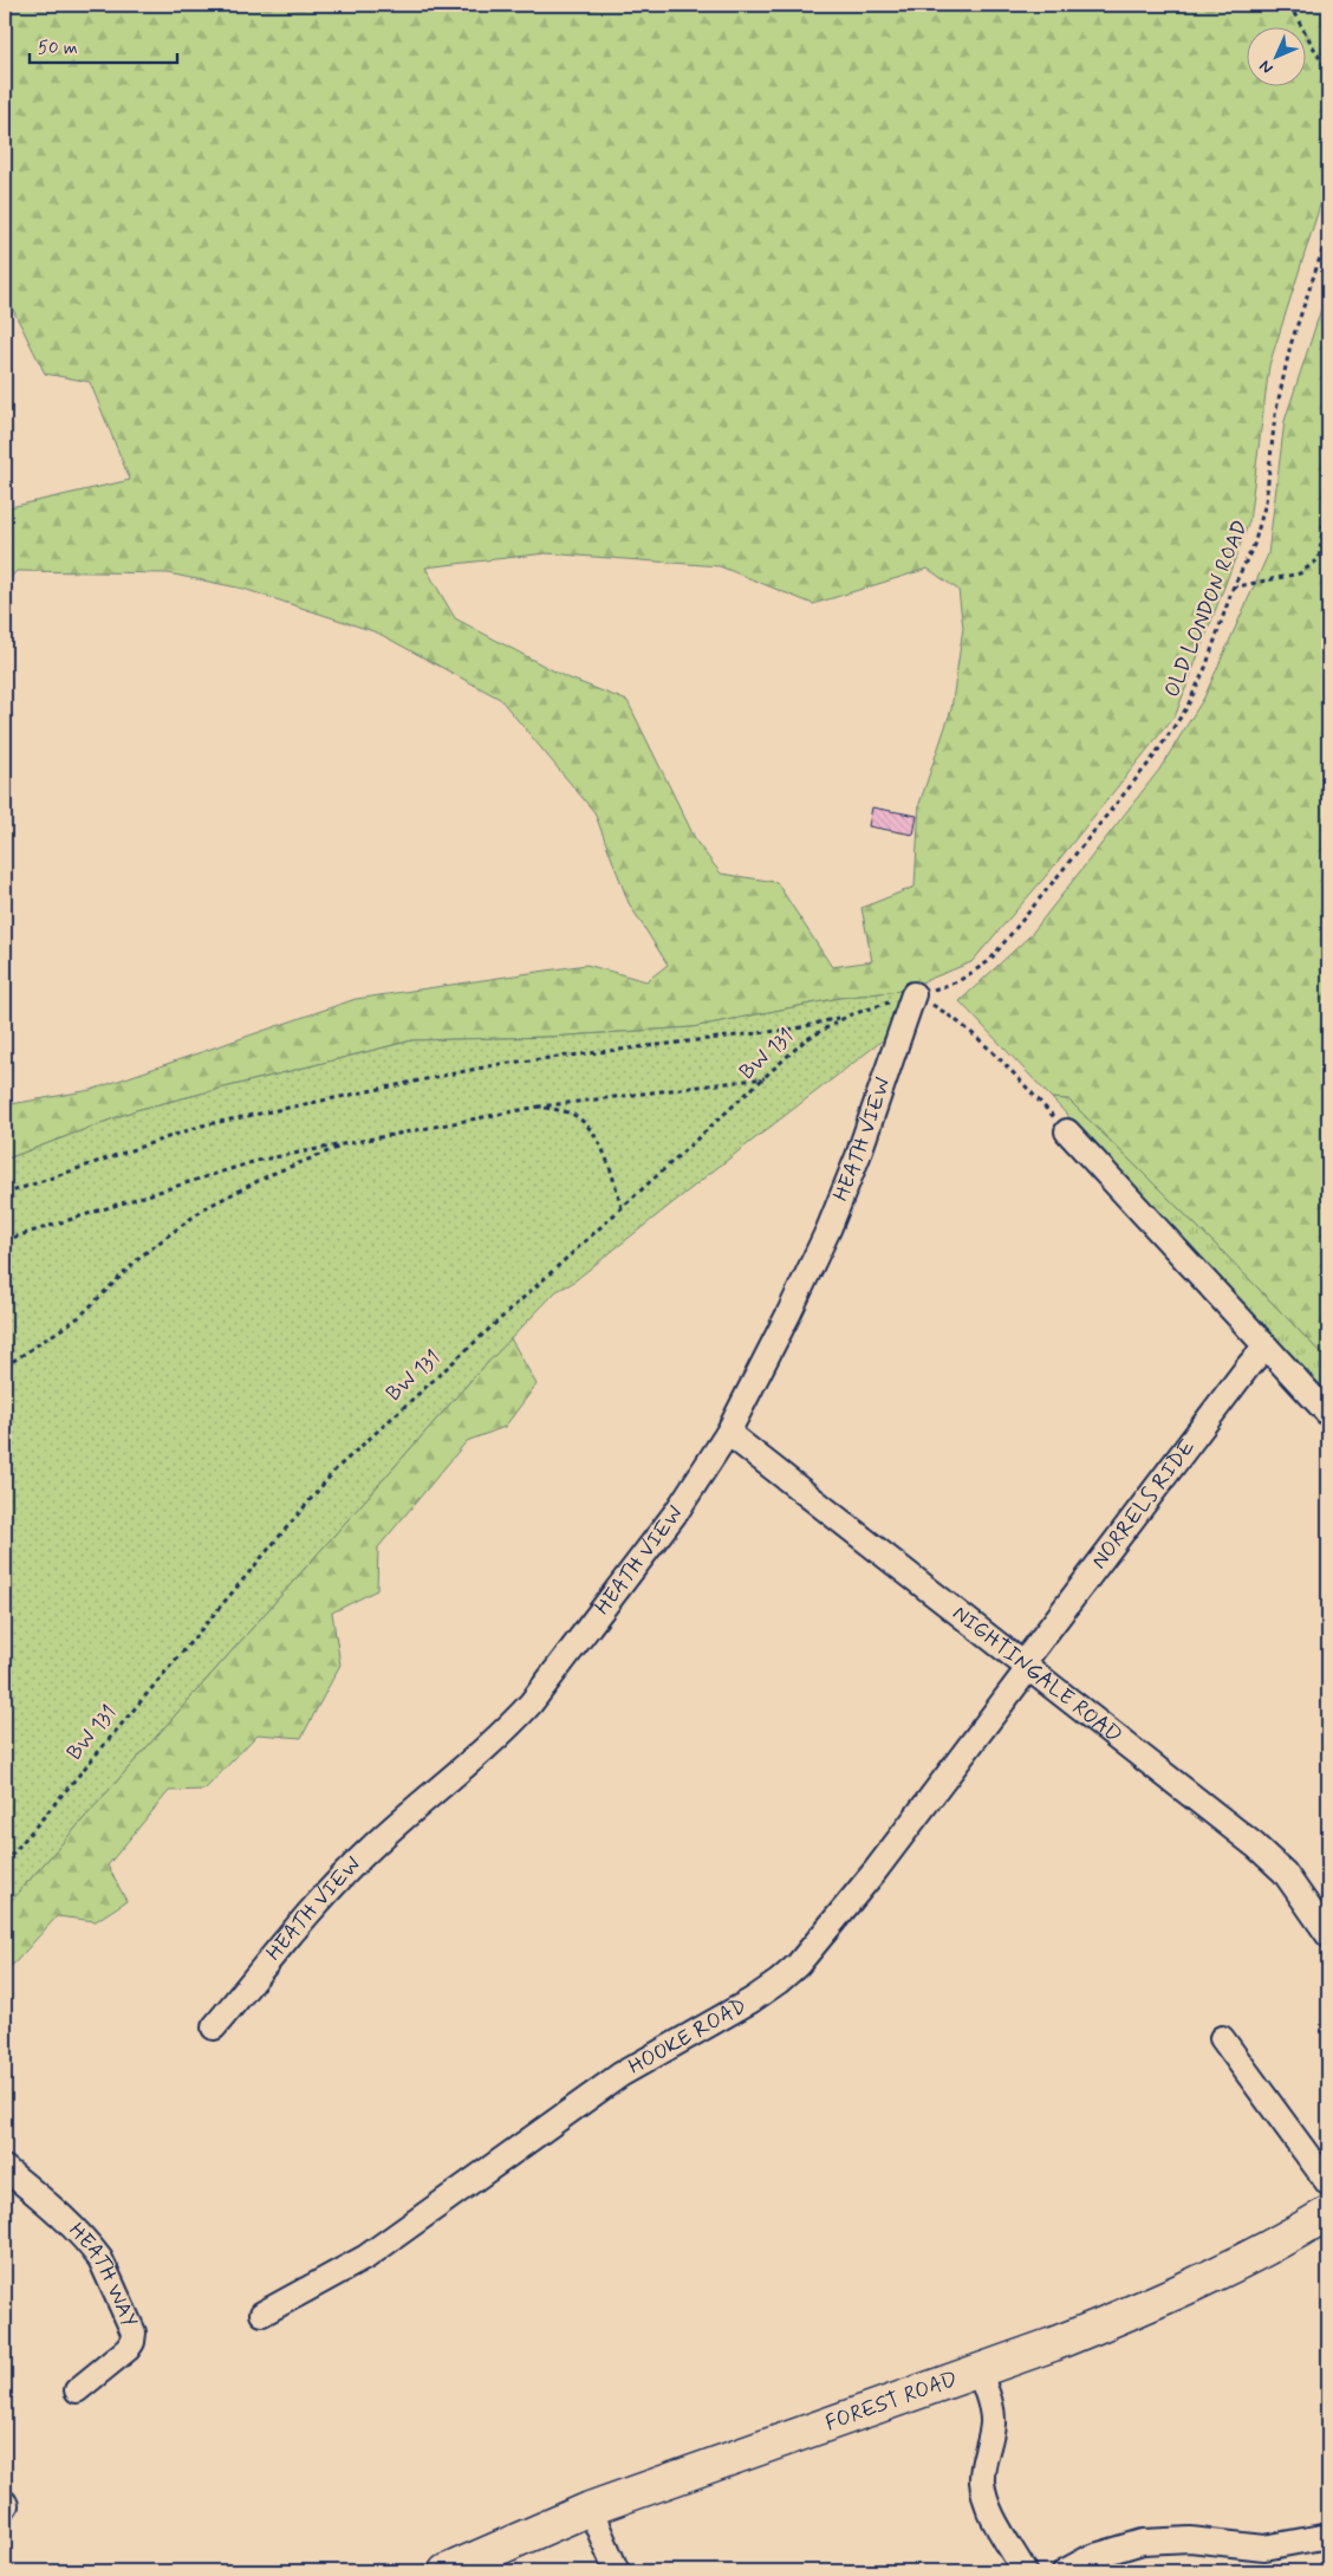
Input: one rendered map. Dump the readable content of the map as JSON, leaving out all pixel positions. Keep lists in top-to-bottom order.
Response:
{
  "streets": {
    "street": [
      "HEATH VIEW",
      "NORRELS RIDE",
      "NIGHTINGALE ROAD",
      "HOOKE ROAD",
      "HEATH WAY",
      "FOREST ROAD"
    ],
    "path": ["OLD LONDON ROAD", "BW 131"]
  },
  "crossings": [
    ["OLD LONDON ROAD", "BW 131"],
    ["OLD LONDON ROAD", "HEATH VIEW"],
    ["BW 131", "HEATH VIEW"],
    ["HEATH VIEW", "NIGHTINGALE ROAD"],
    ["NORRELS RIDE", "NIGHTINGALE ROAD"],
    ["NORRELS RIDE", "HOOKE ROAD"],
    ["NIGHTINGALE ROAD", "HOOKE ROAD"]
  ],
  "scale_bar": "50 m",
  "north": "bottom left"
}
